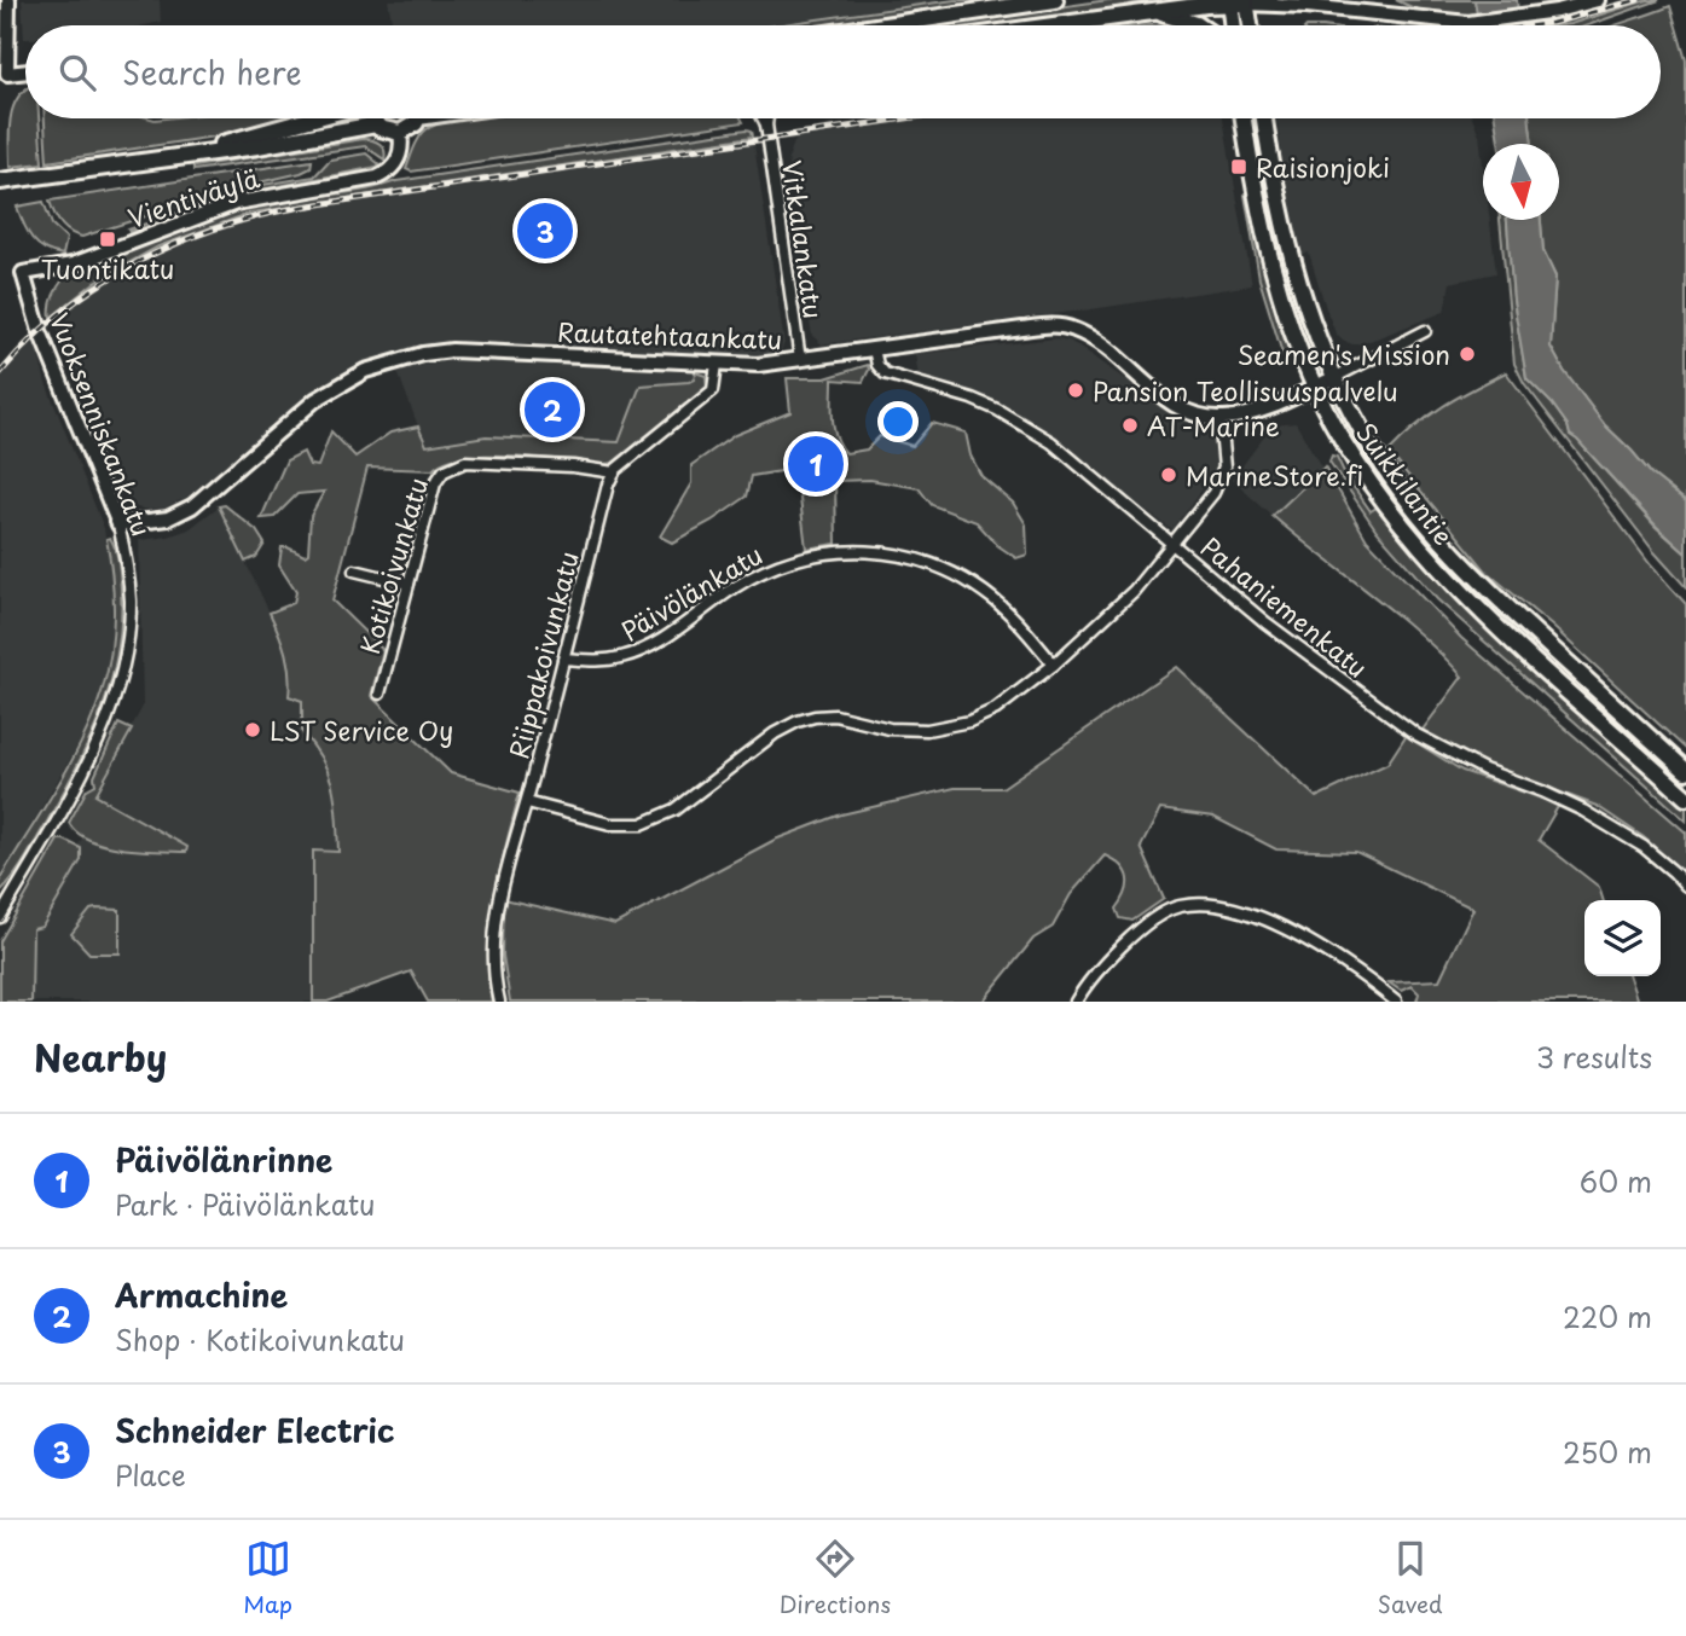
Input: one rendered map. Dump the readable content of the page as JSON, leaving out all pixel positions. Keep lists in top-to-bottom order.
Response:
{
  "streets": {
    "main road": ["Suikkilantie"],
    "street": [
      "Vientiväylä",
      "Vitkalankatu",
      "Rautatehtaankatu",
      "Vuoksenniskankatu",
      "Kotikoivunkatu",
      "Päivölänkatu",
      "Pahaniemenkatu",
      "Riippakoivunkatu"
    ]
  },
  "crossings": [
    ["Vientiväylä", "Vuoksenniskankatu"],
    ["Vitkalankatu", "Rautatehtaankatu"],
    ["Rautatehtaankatu", "Vuoksenniskankatu"],
    ["Rautatehtaankatu", "Suikkilantie"],
    ["Rautatehtaankatu", "Pahaniemenkatu"],
    ["Kotikoivunkatu", "Riippakoivunkatu"],
    ["Päivölänkatu", "Riippakoivunkatu"]
  ],
  "places": {
    "transit": ["Raisionjoki", "Tuontikatu"],
    "other": [
      "Seamen's Mission",
      "Pansion Teollisuuspalvelu",
      "AT-Marine",
      "MarineStore.fi",
      "LST Service Oy"
    ]
  },
  "north": "bottom",
  "page": {
    "search": "Search here",
    "pins": ["3", "2", "1"],
    "heading": ["Nearby", "3 results"],
    "list": [
      {
        "mark": "1",
        "name": "Päivölänrinne",
        "note": "Park · Päivölänkatu",
        "value": "60 m"
      },
      {
        "mark": "2",
        "name": "Armachine",
        "note": "Shop · Kotikoivunkatu",
        "value": "220 m"
      },
      {
        "mark": "3",
        "name": "Schneider Electric",
        "note": "Place",
        "value": "250 m"
      }
    ],
    "nav": ["Map", "Directions", "Saved"]
  }
}
